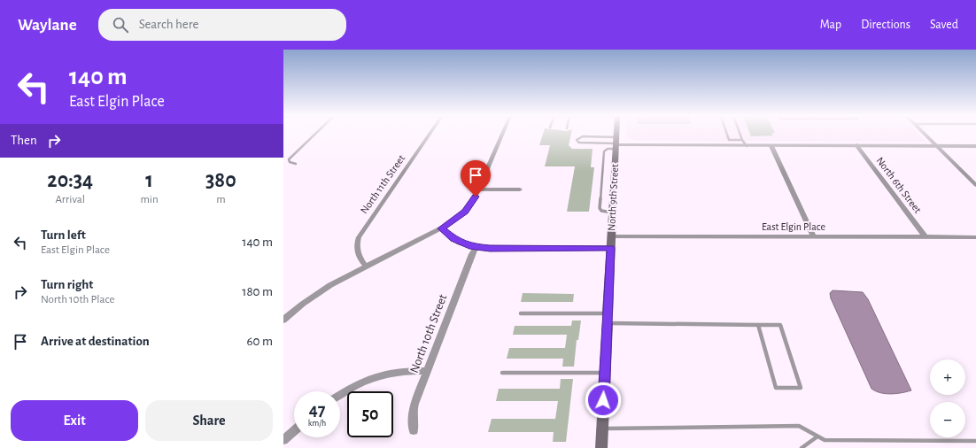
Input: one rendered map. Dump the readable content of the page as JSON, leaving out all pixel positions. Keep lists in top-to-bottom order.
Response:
{
  "streets": {
    "main road": ["North 9th Street"],
    "street": [
      "North 11th Street",
      "North 6th Street",
      "East Elgin Place",
      "North 10th Street"
    ]
  },
  "crossings": [
    ["North 6th Street", "East Elgin Place"],
    ["North 9th Street", "East Elgin Place"]
  ],
  "page": {
    "header": "Waylane",
    "search": "Search here",
    "nav": ["Map", "Directions", "Saved"],
    "turn": ["140 m", "East Elgin Place"],
    "then": "Then",
    "eta": [
      "20:34",
      "Arrival",
      "1",
      "min",
      "380",
      "m"
    ],
    "list": [
      {
        "name": "Turn left",
        "note": "East Elgin Place",
        "value": "140 m"
      },
      {
        "name": "Turn right",
        "note": "North 10th Place",
        "value": "180 m"
      },
      {
        "name": "Arrive at destination",
        "value": "60 m"
      }
    ],
    "map_buttons": ["+", "−"],
    "speed": "47 km/h",
    "limit": "50",
    "buttons": ["Exit", "Share"]
  }
}
